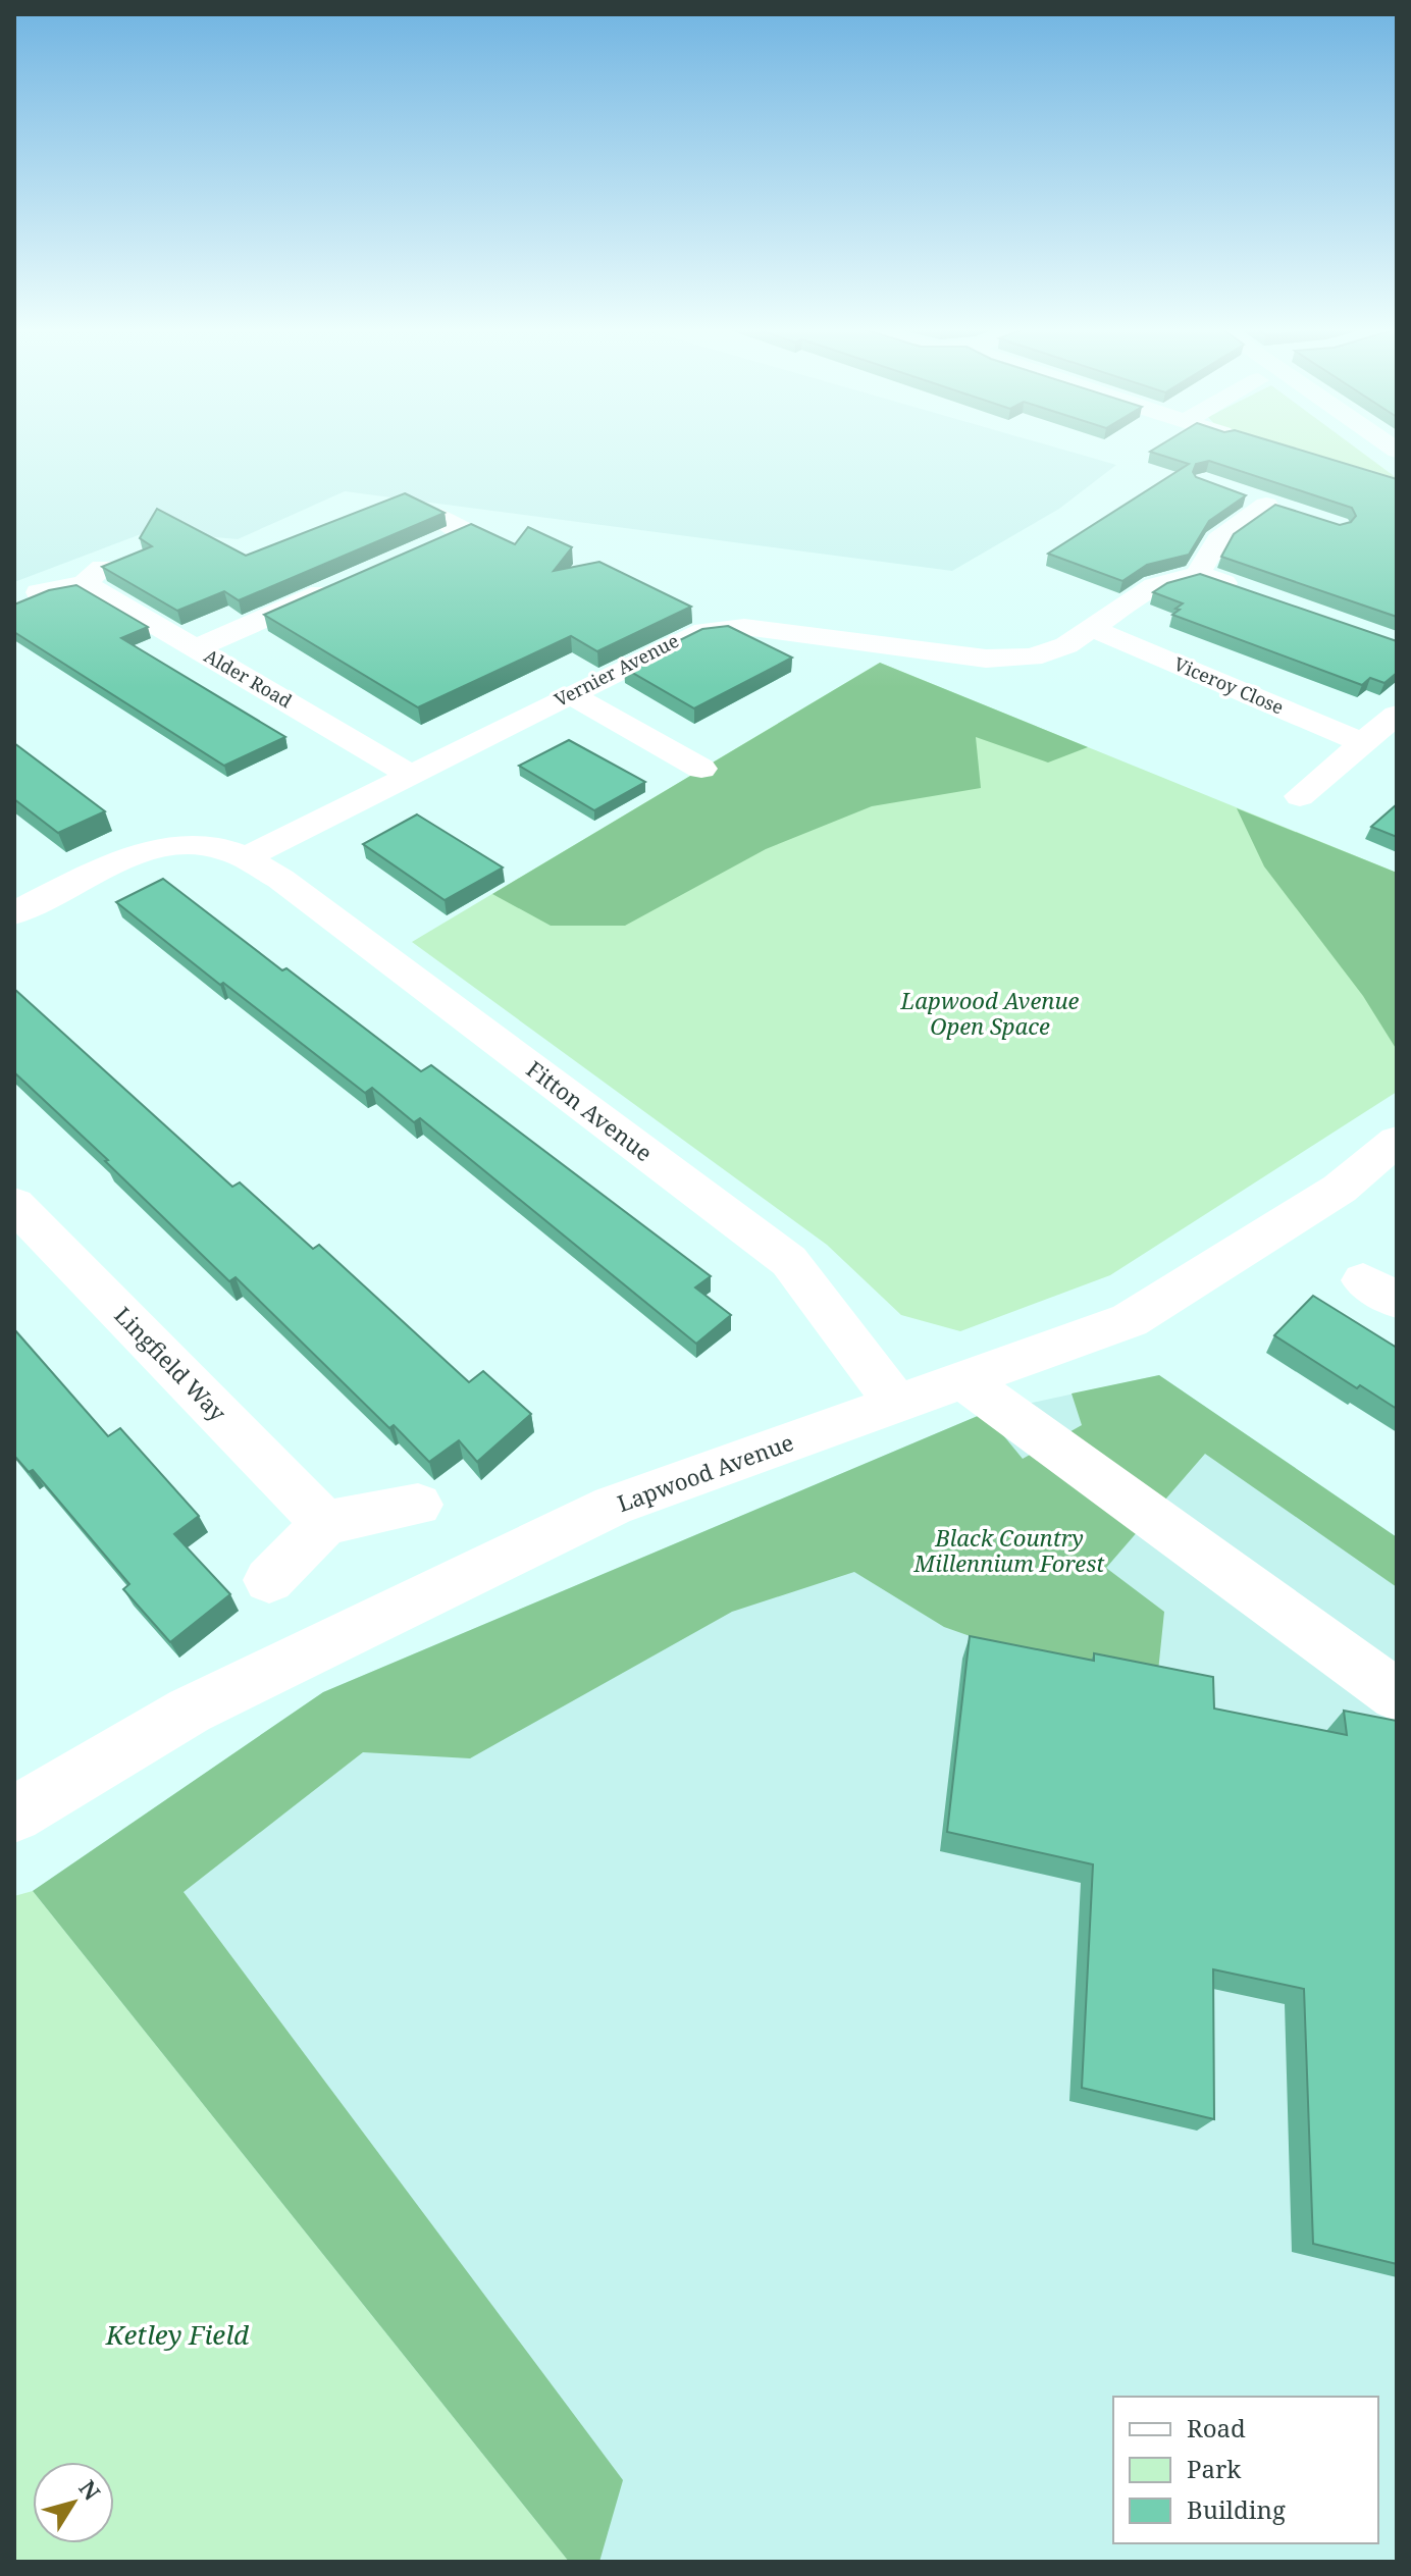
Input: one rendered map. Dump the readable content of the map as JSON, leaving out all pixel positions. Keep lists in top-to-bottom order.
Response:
{
  "streets": {
    "street": [
      "Vernier Avenue",
      "Alder Road",
      "Viceroy Close",
      "Fitton Avenue",
      "Lingfield Way",
      "Lapwood Avenue"
    ]
  },
  "crossings": [
    ["Vernier Avenue", "Alder Road"],
    ["Vernier Avenue", "Viceroy Close"],
    ["Vernier Avenue", "Fitton Avenue"],
    ["Fitton Avenue", "Lapwood Avenue"]
  ],
  "parks": ["Lapwood Avenue Open Space", "Black Country Millennium Forest", "Ketley Field"],
  "legend": ["Road", "Park", "Building"],
  "north": "top right"
}
